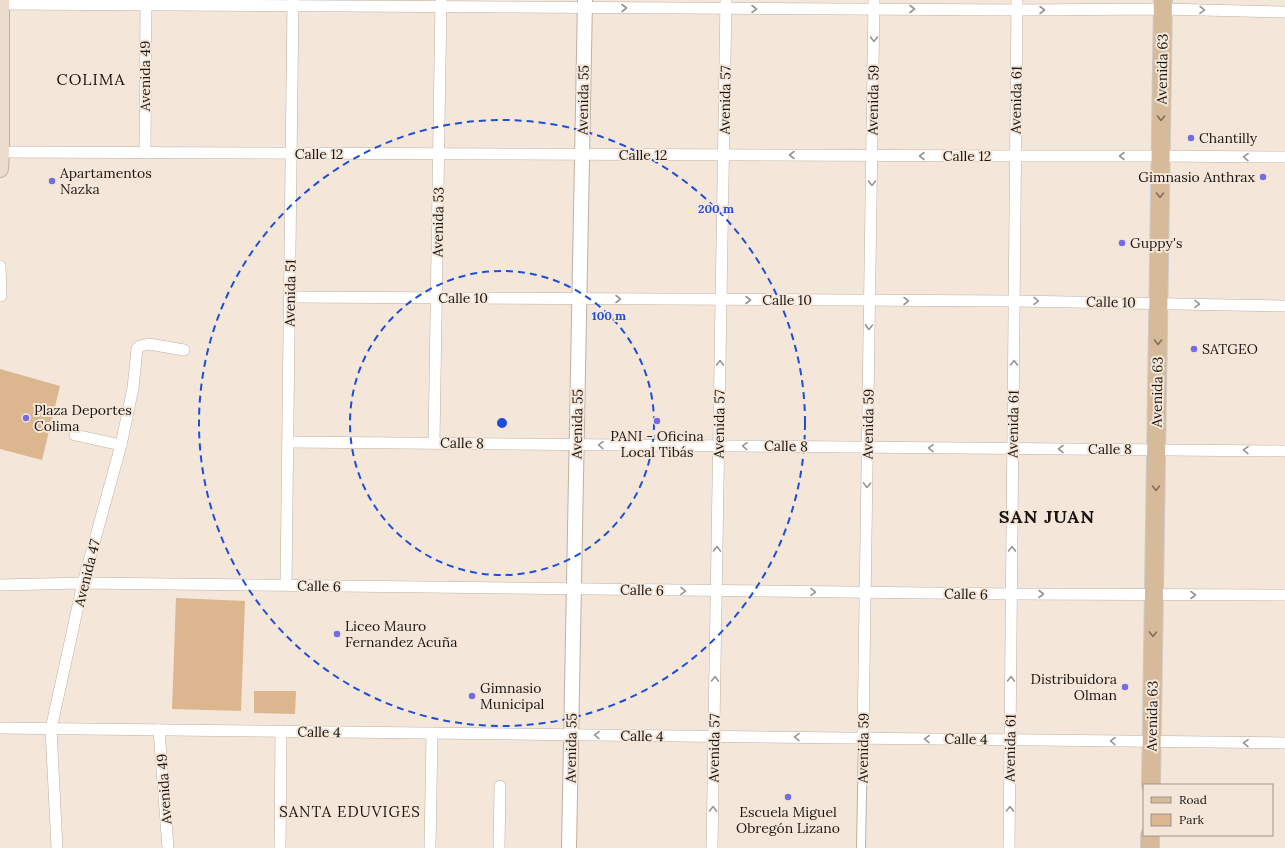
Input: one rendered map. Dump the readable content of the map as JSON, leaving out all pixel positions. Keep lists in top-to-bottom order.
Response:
{
  "streets": {
    "main road": ["Avenida 63"],
    "street": [
      "Avenida 49",
      "Avenida 55",
      "Avenida 57",
      "Avenida 59",
      "Avenida 61",
      "Calle 12",
      "Avenida 53",
      "Avenida 51",
      "Calle 10",
      "Calle 8",
      "Avenida 47",
      "Calle 6",
      "Calle 4"
    ]
  },
  "crossings": [
    ["Avenida 63", "Calle 12"],
    ["Avenida 63", "Calle 10"],
    ["Avenida 63", "Calle 8"],
    ["Avenida 63", "Calle 6"],
    ["Avenida 63", "Calle 4"],
    ["Avenida 49", "Calle 12"],
    ["Avenida 49", "Calle 4"],
    ["Avenida 55", "Calle 12"],
    ["Avenida 55", "Calle 10"],
    ["Avenida 55", "Calle 8"],
    ["Avenida 55", "Calle 6"],
    ["Avenida 55", "Calle 4"],
    ["Avenida 57", "Calle 12"],
    ["Avenida 57", "Calle 10"],
    ["Avenida 57", "Calle 8"],
    ["Avenida 57", "Calle 6"],
    ["Avenida 57", "Calle 4"],
    ["Avenida 59", "Calle 12"],
    ["Avenida 59", "Calle 10"],
    ["Avenida 59", "Calle 8"],
    ["Avenida 59", "Calle 6"],
    ["Avenida 59", "Calle 4"],
    ["Avenida 61", "Calle 12"],
    ["Avenida 61", "Calle 10"],
    ["Avenida 61", "Calle 8"],
    ["Avenida 61", "Calle 6"],
    ["Avenida 61", "Calle 4"],
    ["Calle 12", "Avenida 53"],
    ["Calle 12", "Avenida 51"],
    ["Avenida 53", "Calle 10"],
    ["Avenida 53", "Calle 8"],
    ["Avenida 51", "Calle 10"],
    ["Avenida 51", "Calle 8"],
    ["Avenida 51", "Calle 6"],
    ["Avenida 47", "Calle 6"],
    ["Avenida 47", "Calle 4"]
  ],
  "one_way": [
    "Avenida 63",
    "Avenida 57",
    "Avenida 59",
    "Avenida 61",
    "Calle 12",
    "Calle 10",
    "Calle 8",
    "Calle 6",
    "Calle 4"
  ],
  "districts": ["COLIMA", "SAN JUAN", "SANTA EDUVIGES"],
  "places": [
    "Chantilly",
    "Gimnasio Anthrax",
    "Apartamentos Nazka",
    "Guppy's",
    "SATGEO",
    "Plaza Deportes Colima",
    "PANI - Oficina Local Tibás",
    "Liceo Mauro Fernandez Acuña",
    "Distribuidora Olman",
    "Gimnasio Municipal",
    "Escuela Miguel Obregón Lizano"
  ],
  "legend": ["Road", "Park"],
  "rings": ["200 m", "100 m"]
}
